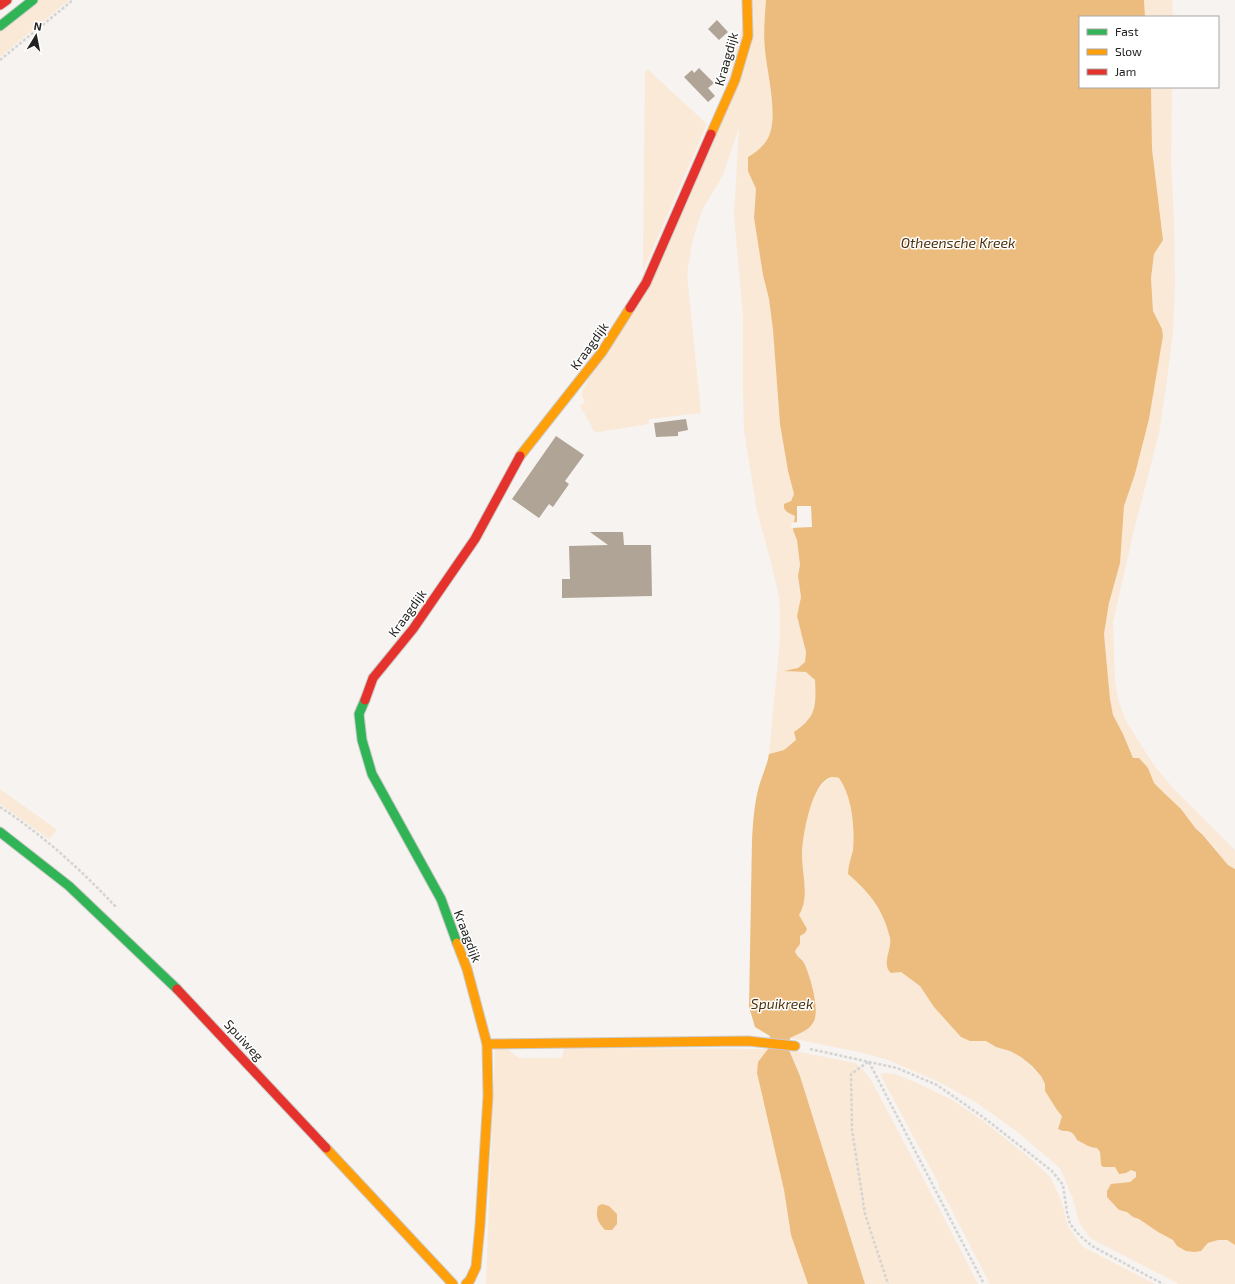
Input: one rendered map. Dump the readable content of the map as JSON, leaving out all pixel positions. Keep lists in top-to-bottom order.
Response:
{
  "streets": {
    "street": ["Kraagdijk", "Spuiweg"]
  },
  "water": ["Otheensche Kreek", "Spuikreek"],
  "legend": ["Fast", "Slow", "Jam"],
  "north": "top"
}
